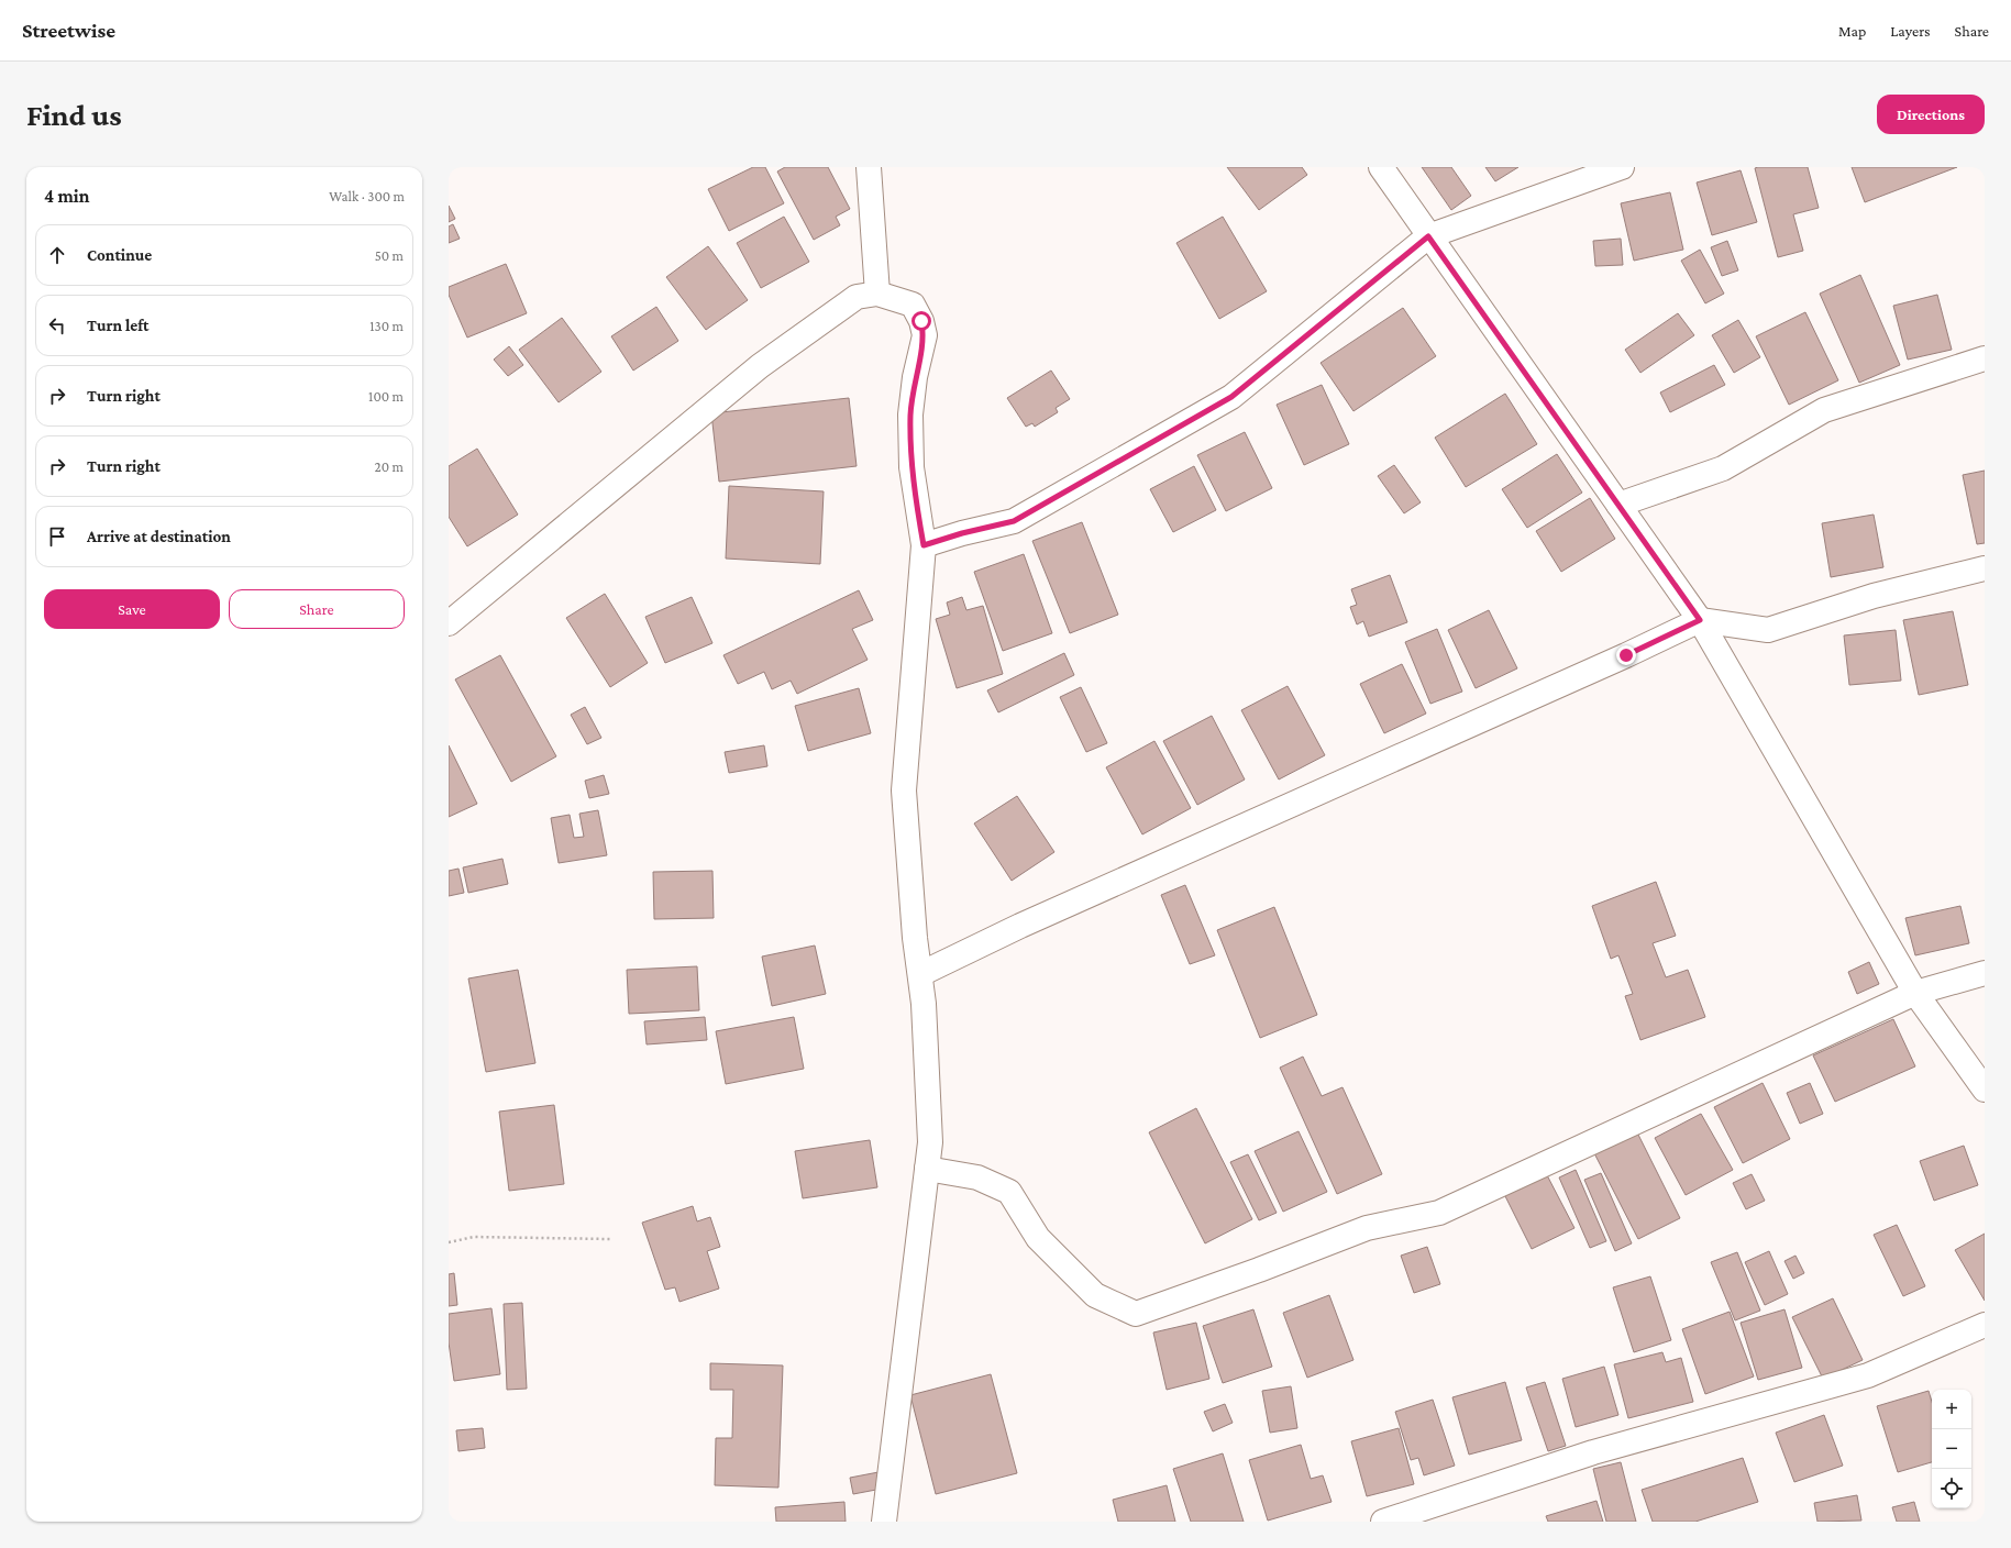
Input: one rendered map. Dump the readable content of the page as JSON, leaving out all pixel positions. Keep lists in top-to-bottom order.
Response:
{
  "page": {
    "header": "Streetwise",
    "nav": ["Map", "Layers", "Share"],
    "buttons": [
      "Directions",
      ["Save", "Share"]
    ],
    "title": "Find us",
    "heading": ["4 min", "Walk · 300 m"],
    "list": [
      ["Continue", "50 m"],
      ["Turn left", "130 m"],
      ["Turn right", "100 m"],
      ["Turn right", "20 m"],
      "Arrive at destination"
    ],
    "map_buttons": ["+", "−"]
  }
}
